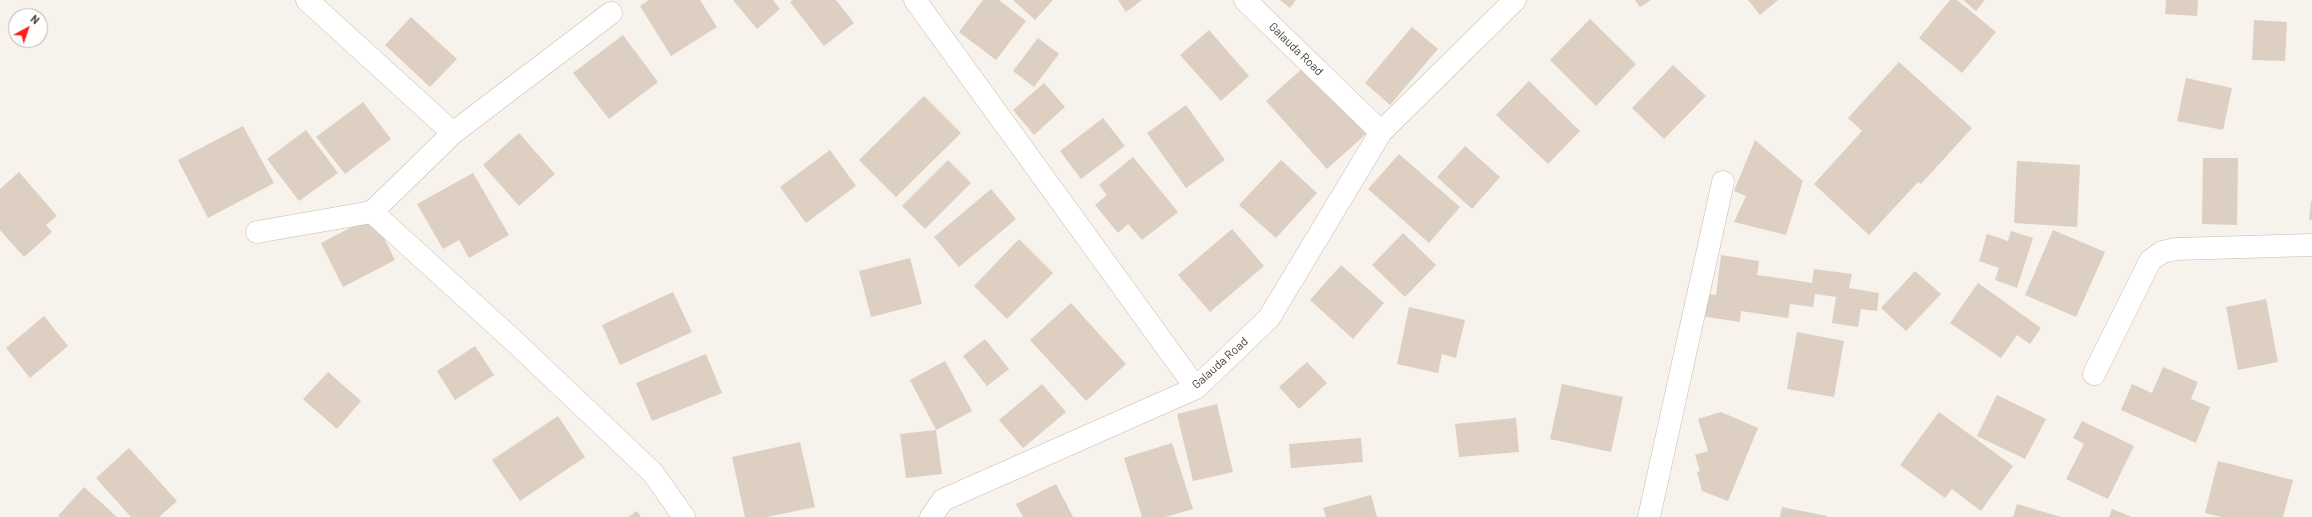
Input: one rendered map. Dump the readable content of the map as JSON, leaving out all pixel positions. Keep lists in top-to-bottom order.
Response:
{
  "streets": {
    "street": ["Galauda Road"]
  },
  "north": "top right"
}
